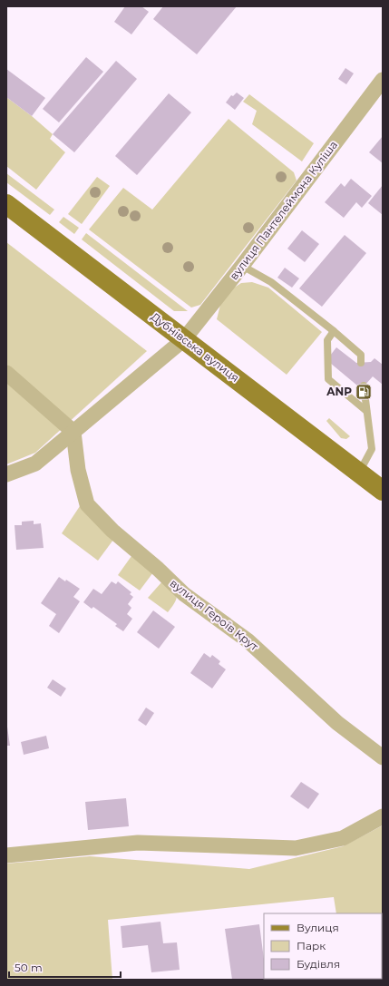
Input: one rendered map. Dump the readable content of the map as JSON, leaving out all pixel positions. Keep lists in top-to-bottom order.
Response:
{
  "streets": {
    "main road": ["Дубнівська вулиця"],
    "street": ["вулиця Пантелеймона Куліша", "вулиця Героїв Крут"]
  },
  "crossings": [
    ["вулиця Пантелеймона Куліша", "Дубнівська вулиця"]
  ],
  "places": {
    "fuel station": ["ANP"]
  },
  "legend": ["Вулиця", "Парк", "Будівля"],
  "scale_bar": "50 m"
}
